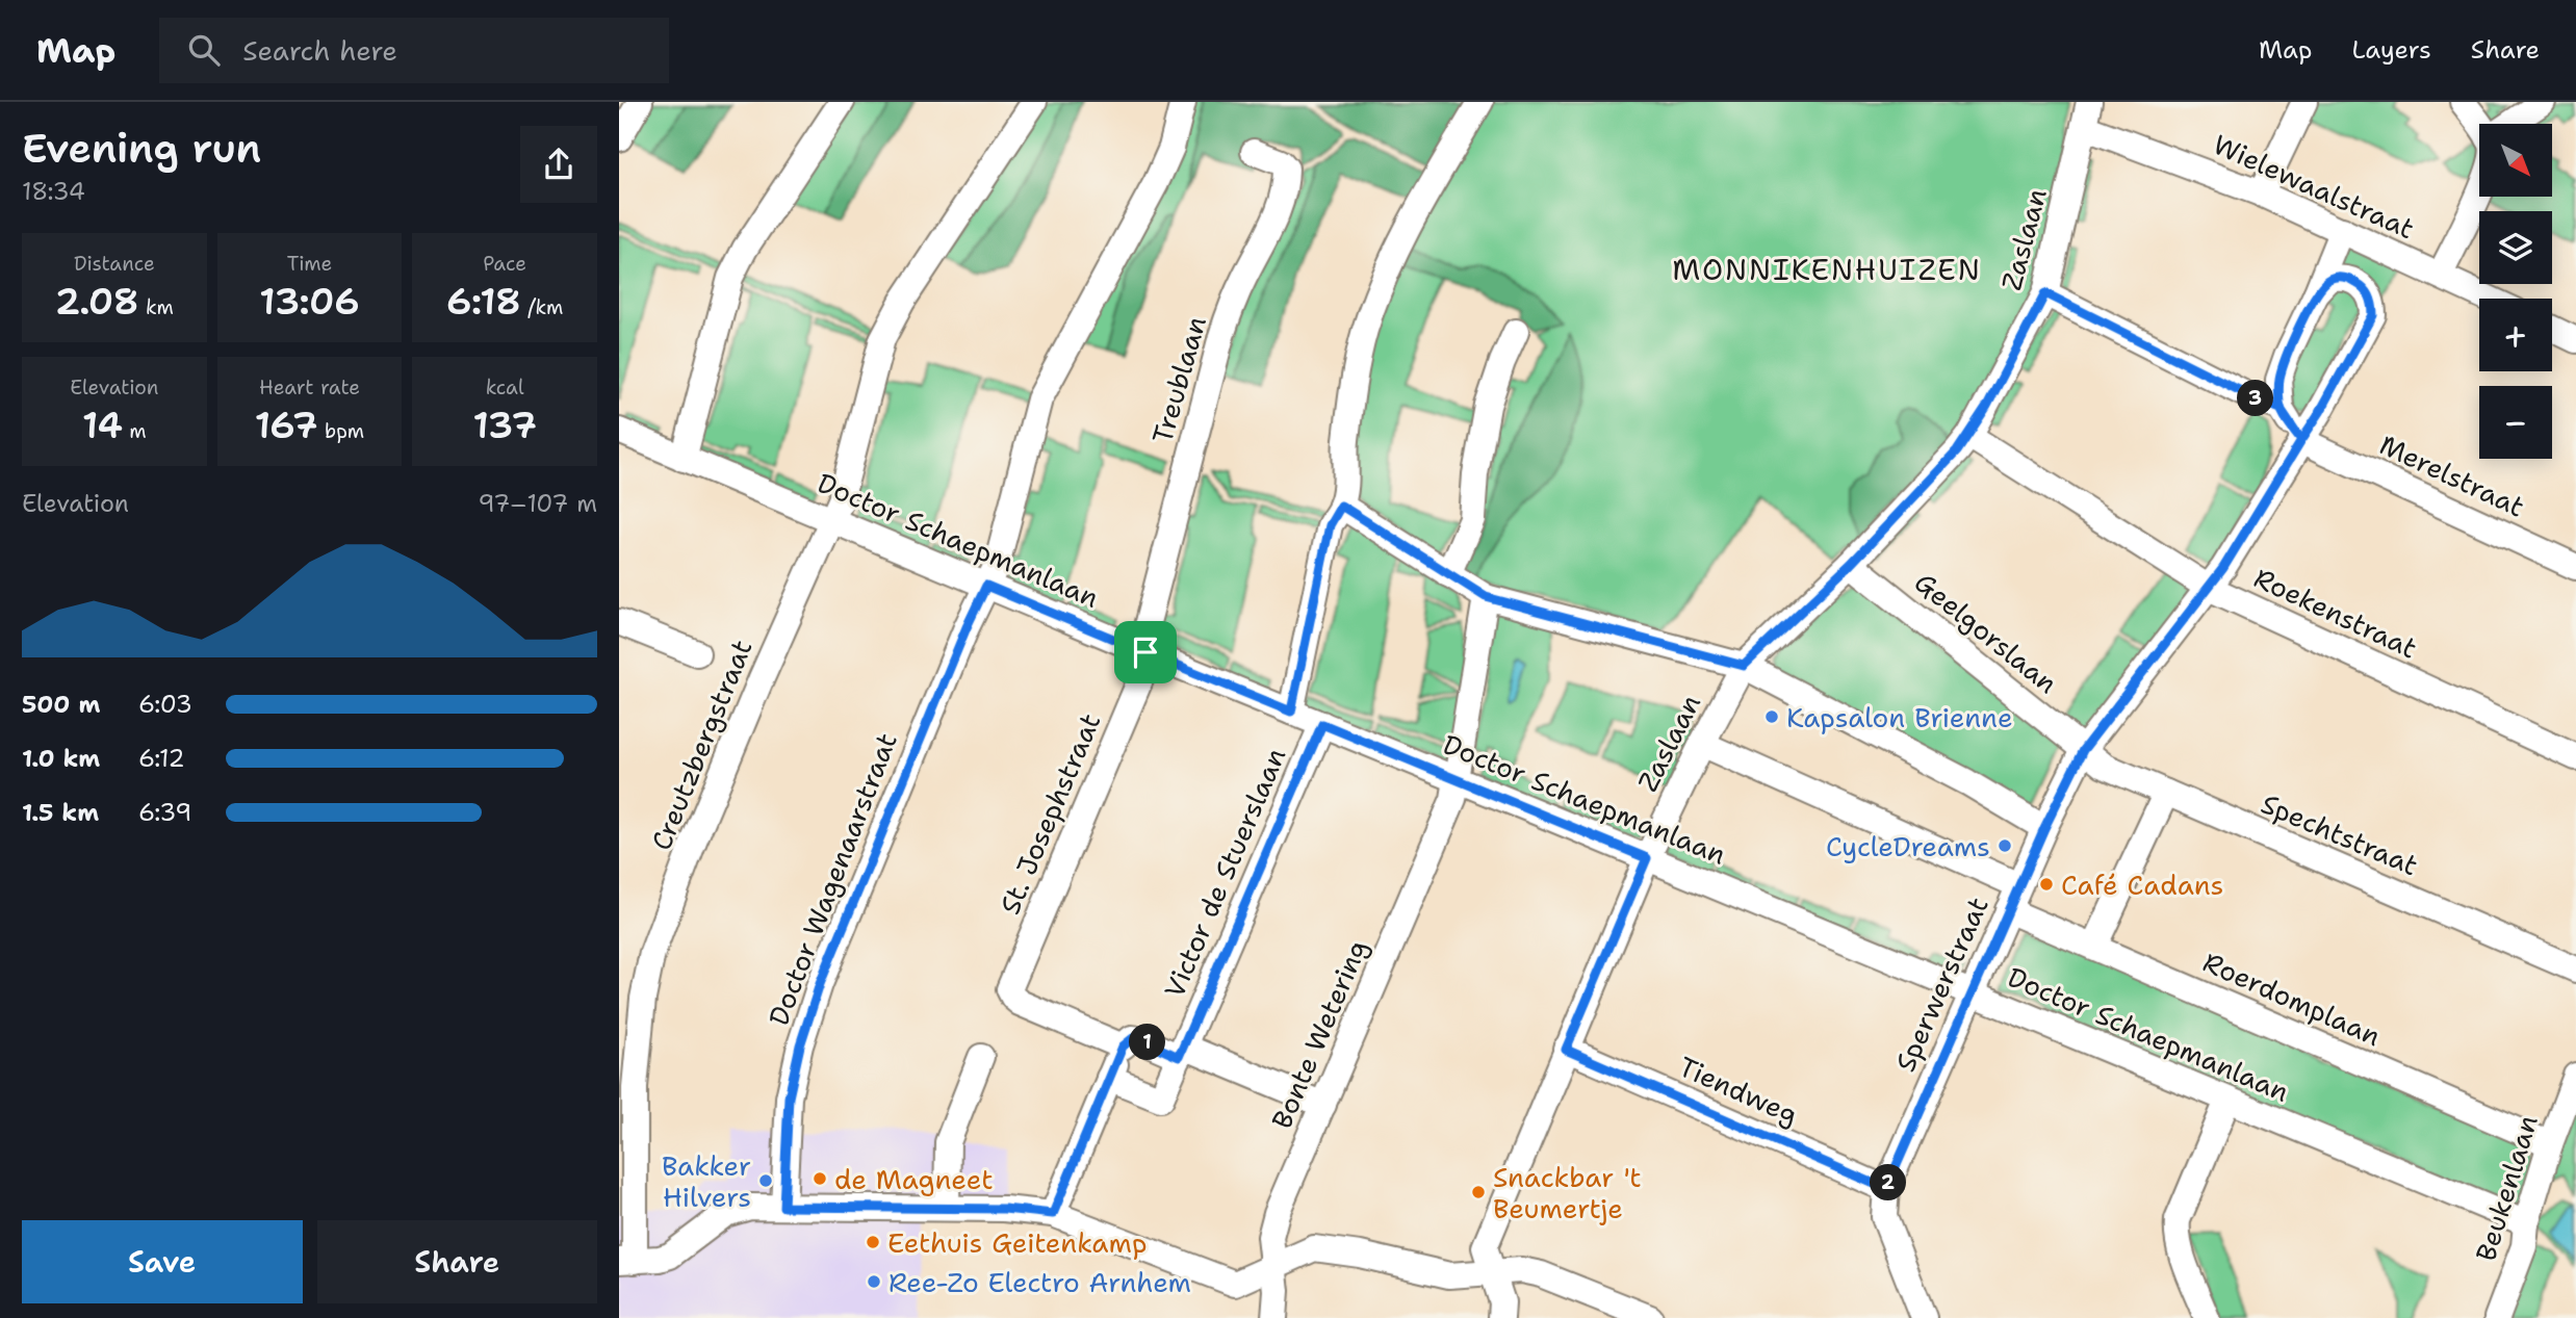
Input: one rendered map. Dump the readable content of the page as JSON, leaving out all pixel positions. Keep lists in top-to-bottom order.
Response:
{
  "streets": {
    "street": [
      "Wielewaalstraat",
      "Zaslaan",
      "Treublaan",
      "Merelstraat",
      "Doctor Schaepmanlaan",
      "Roekenstraat",
      "Geelgorslaan",
      "Creutzbergstraat",
      "St. Josephstraat",
      "Spechtstraat",
      "Victor de Stuerslaan",
      "Doctor Wagenaarstraat",
      "Sperwerstraat",
      "Roerdomplaan",
      "Bonte Wetering",
      "Tiendweg",
      "Beukenlaan"
    ]
  },
  "crossings": [
    ["Wielewaalstraat", "Zaslaan"],
    ["Zaslaan", "Doctor Schaepmanlaan"],
    ["Zaslaan", "Roekenstraat"],
    ["Zaslaan", "Geelgorslaan"],
    ["Zaslaan", "Tiendweg"],
    ["Treublaan", "Doctor Schaepmanlaan"],
    ["Treublaan", "St. Josephstraat"],
    ["Merelstraat", "Sperwerstraat"],
    ["Doctor Schaepmanlaan", "Creutzbergstraat"],
    ["Doctor Schaepmanlaan", "St. Josephstraat"],
    ["Doctor Schaepmanlaan", "Victor de Stuerslaan"],
    ["Doctor Schaepmanlaan", "Doctor Wagenaarstraat"],
    ["Doctor Schaepmanlaan", "Sperwerstraat"],
    ["Doctor Schaepmanlaan", "Bonte Wetering"],
    ["Doctor Schaepmanlaan", "Beukenlaan"],
    ["Roekenstraat", "Sperwerstraat"],
    ["Geelgorslaan", "Spechtstraat"],
    ["Geelgorslaan", "Sperwerstraat"],
    ["Spechtstraat", "Sperwerstraat"],
    ["Sperwerstraat", "Roerdomplaan"],
    ["Sperwerstraat", "Tiendweg"],
    ["Roerdomplaan", "Beukenlaan"]
  ],
  "districts": ["MONNIKENHUIZEN"],
  "places": [
    "Kapsalon Brienne",
    "CycleDreams",
    "Café Cadans",
    "de Magneet",
    "Bakker Hilvers",
    "Snackbar 't Beumertje",
    "Eethuis Geitenkamp",
    "Ree-Zo Electro Arnhem"
  ],
  "north": "bottom right",
  "page": {
    "header": "Map",
    "search": "Search here",
    "nav": ["Map", "Layers", "Share"],
    "heading": ["Evening run", "18:34"],
    "map_buttons": ["+", "−"],
    "stats": [
      ["Distance", "2.08 km"],
      ["Time", "13:06"],
      ["Pace", "6:18 /km"],
      ["Elevation", "14 m"],
      ["Heart rate", "167 bpm"],
      ["kcal", "137"]
    ],
    "pins": ["3", "1", "2"],
    "chart": ["Elevation", "97–107 m"],
    "list": [
      {
        "name": "500 m",
        "note": "6:03"
      },
      {
        "name": "1.0 km",
        "note": "6:12"
      },
      {
        "name": "1.5 km",
        "note": "6:39"
      }
    ],
    "buttons": ["Save", "Share"]
  }
}
